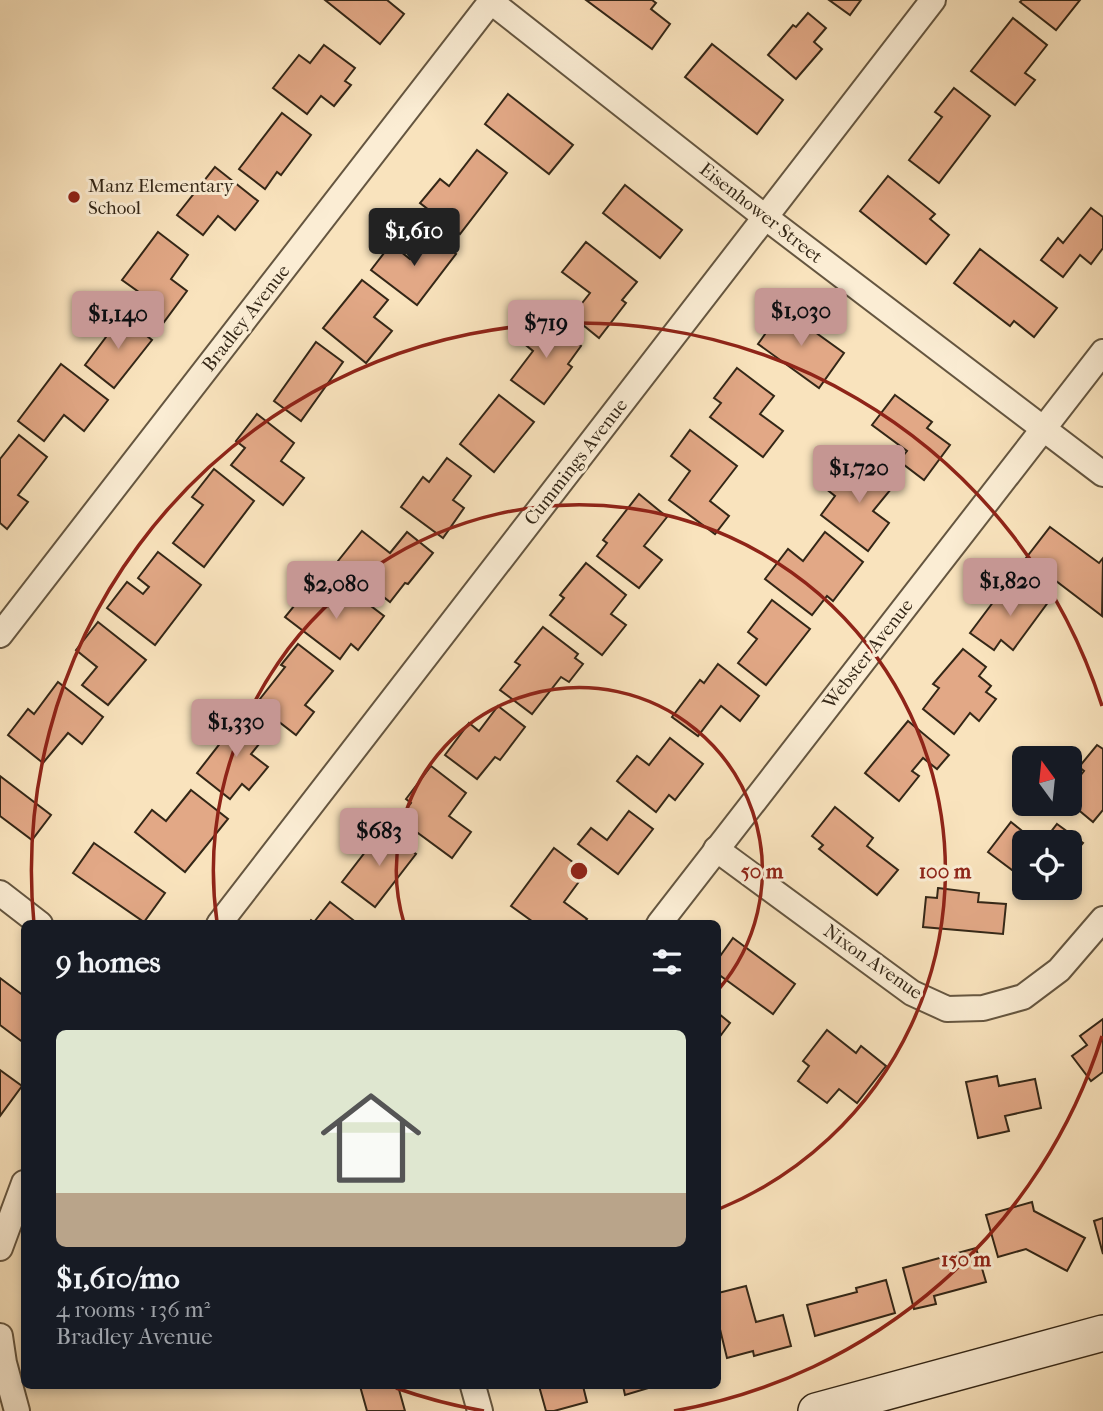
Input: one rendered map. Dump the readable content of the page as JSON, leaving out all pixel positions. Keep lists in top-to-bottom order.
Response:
{
  "streets": {
    "street": [
      "Eisenhower Street",
      "Bradley Avenue",
      "Cummings Avenue",
      "Webster Avenue",
      "Nixon Avenue"
    ]
  },
  "crossings": [
    ["Eisenhower Street", "Bradley Avenue"],
    ["Eisenhower Street", "Cummings Avenue"],
    ["Eisenhower Street", "Webster Avenue"],
    ["Webster Avenue", "Nixon Avenue"]
  ],
  "places": ["Manz Elementary School"],
  "north": "top",
  "page": {
    "price": [
      "$1,610",
      "$1,030",
      "$1,140",
      "$719",
      "$1,720",
      "$1,820",
      "$2,080",
      "$1,330",
      "$683"
    ],
    "heading": "9 homes",
    "list": [
      {
        "name": "$1,610/mo",
        "note": "4 rooms · 136 m² · Bradley Avenue"
      }
    ]
  },
  "rings": ["50 m", "100 m", "150 m"]
}
